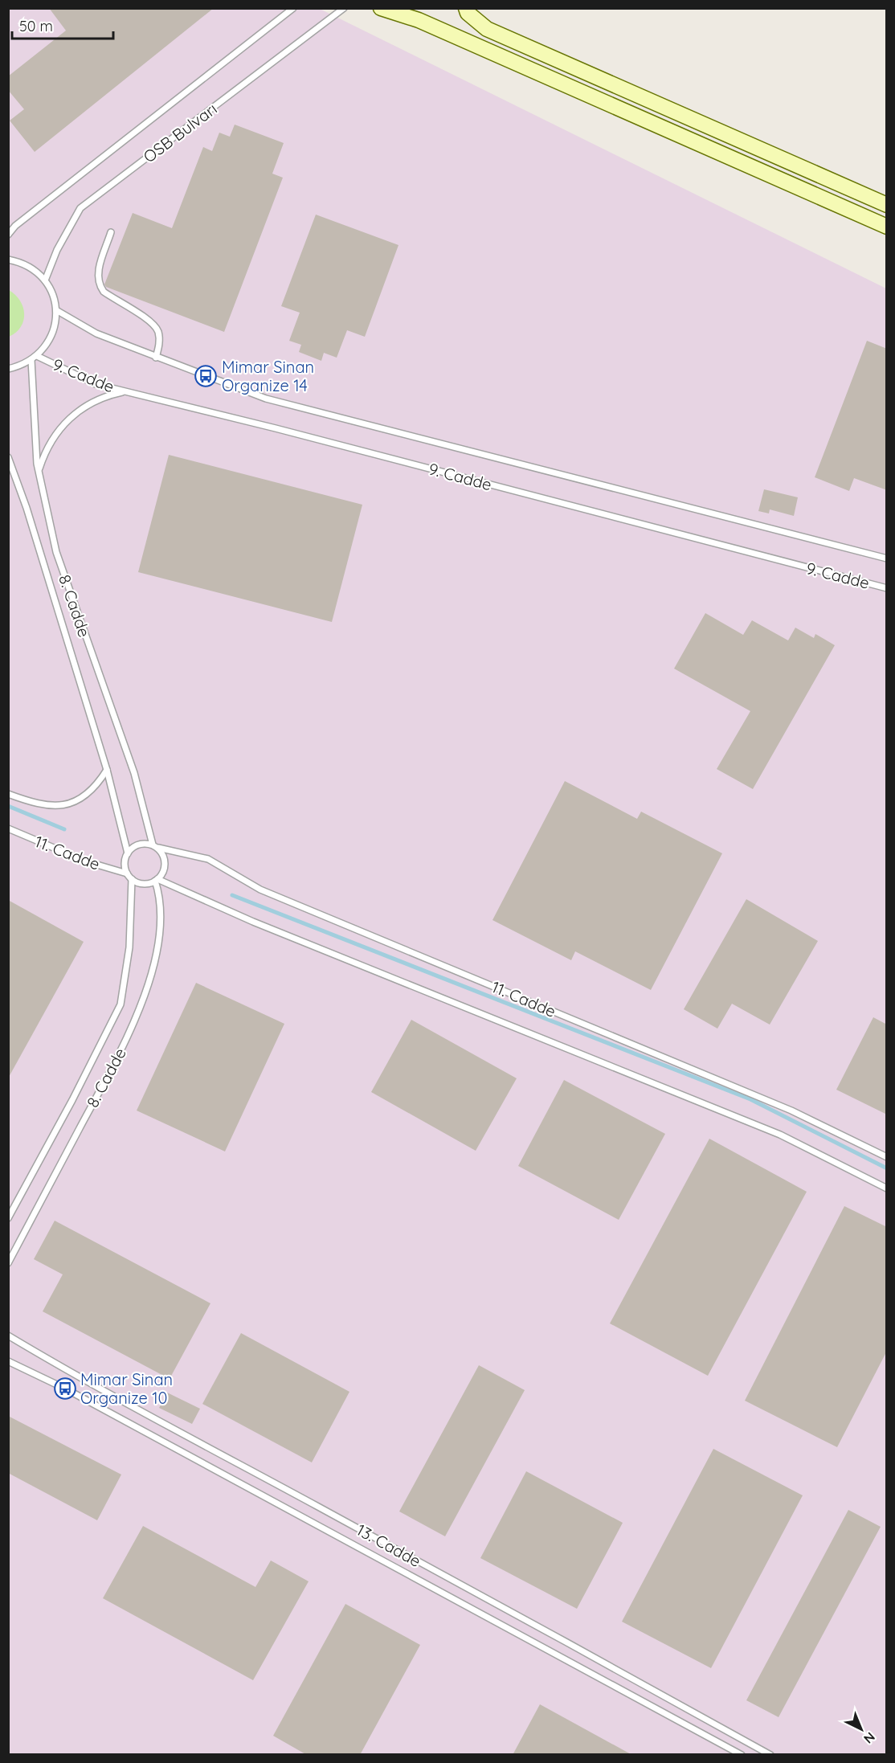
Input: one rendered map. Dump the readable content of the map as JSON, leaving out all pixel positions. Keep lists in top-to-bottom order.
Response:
{
  "streets": {
    "lane": [
      "OSB Bulvarı",
      "9. Cadde",
      "8. Cadde",
      "11. Cadde",
      "13. Cadde"
    ]
  },
  "crossings": [
    ["9. Cadde", "8. Cadde"],
    ["8. Cadde", "11. Cadde"]
  ],
  "places": {
    "bus stop": ["Mimar Sinan Organize 14", "Mimar Sinan Organize 10"]
  },
  "scale_bar": "50 m",
  "north": "bottom right"
}
